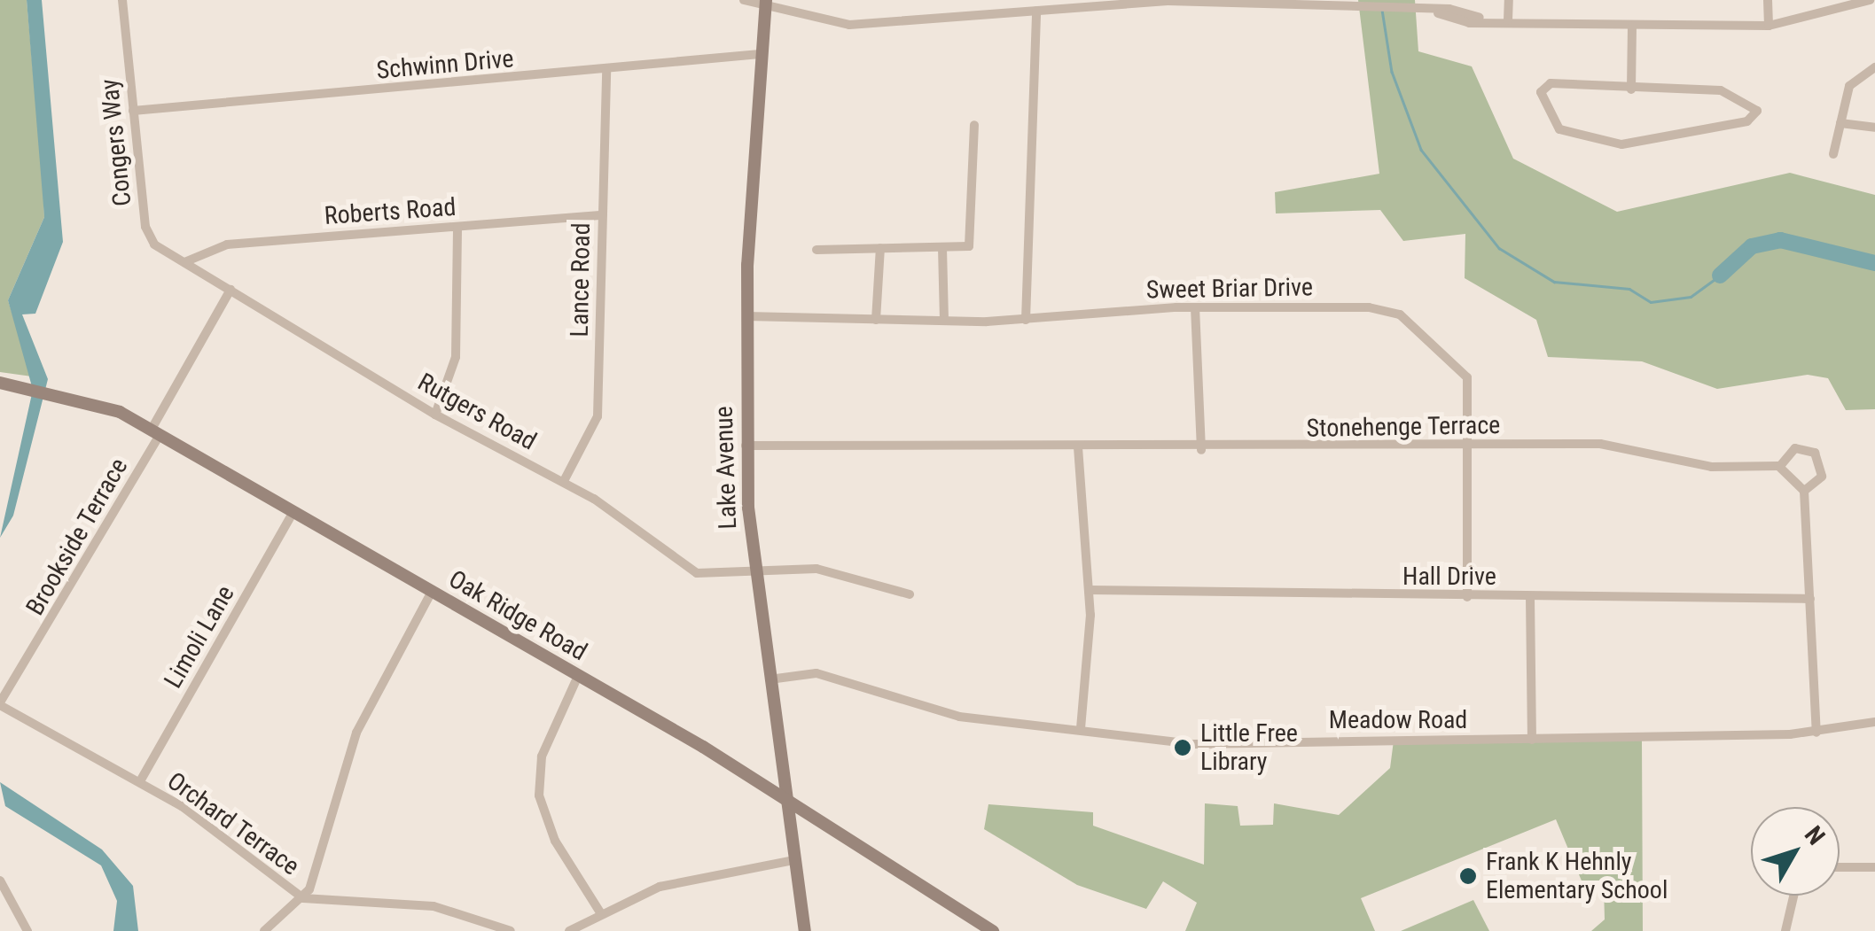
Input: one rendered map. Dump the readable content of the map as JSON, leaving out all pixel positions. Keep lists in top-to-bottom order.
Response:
{
  "streets": {
    "main road": ["Lake Avenue", "Oak Ridge Road"],
    "street": [
      "Schwinn Drive",
      "Congers Way",
      "Roberts Road",
      "Lance Road",
      "Sweet Briar Drive",
      "Rutgers Road",
      "Stonehenge Terrace",
      "Brookside Terrace",
      "Hall Drive",
      "Limoli Lane",
      "Meadow Road",
      "Orchard Terrace"
    ]
  },
  "crossings": [
    ["Schwinn Drive", "Congers Way"],
    ["Schwinn Drive", "Lance Road"],
    ["Schwinn Drive", "Lake Avenue"],
    ["Congers Way", "Roberts Road"],
    ["Congers Way", "Rutgers Road"],
    ["Roberts Road", "Lance Road"],
    ["Roberts Road", "Rutgers Road"],
    ["Lance Road", "Rutgers Road"],
    ["Sweet Briar Drive", "Stonehenge Terrace"],
    ["Sweet Briar Drive", "Lake Avenue"],
    ["Sweet Briar Drive", "Hall Drive"],
    ["Rutgers Road", "Lake Avenue"],
    ["Rutgers Road", "Brookside Terrace"],
    ["Stonehenge Terrace", "Lake Avenue"],
    ["Lake Avenue", "Oak Ridge Road"],
    ["Lake Avenue", "Meadow Road"],
    ["Brookside Terrace", "Oak Ridge Road"],
    ["Brookside Terrace", "Orchard Terrace"],
    ["Oak Ridge Road", "Limoli Lane"],
    ["Limoli Lane", "Orchard Terrace"]
  ],
  "places": ["Little Free Library", "Frank K Hehnly Elementary School"],
  "north": "top right"
}
